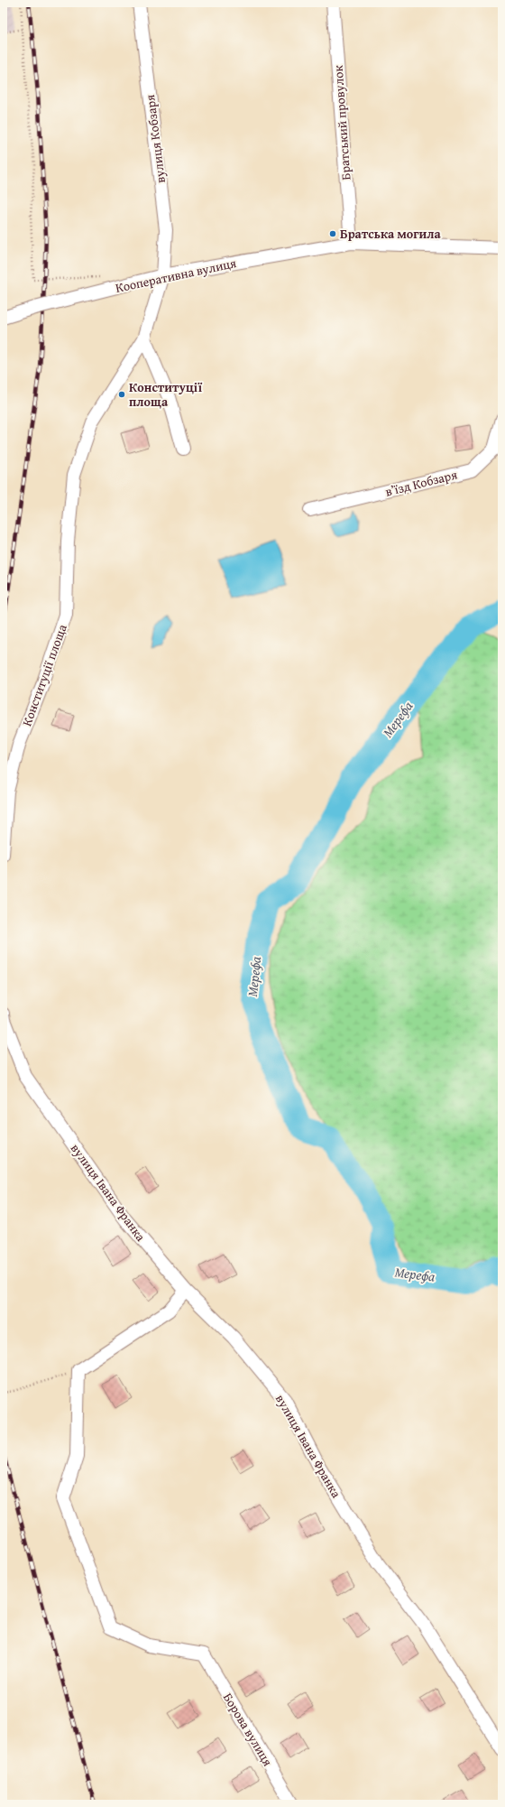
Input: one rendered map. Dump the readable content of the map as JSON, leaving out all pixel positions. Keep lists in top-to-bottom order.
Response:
{
  "streets": {
    "street": [
      "Братський провулок",
      "вулиця Кобзаря",
      "Кооперативна вулиця",
      "в’їзд Кобзаря",
      "Конституції площа",
      "вулиця Івана Франка",
      "Борова вулиця"
    ]
  },
  "crossings": [
    ["Братський провулок", "Кооперативна вулиця"],
    ["вулиця Кобзаря", "Кооперативна вулиця"],
    ["вулиця Кобзаря", "Конституції площа"]
  ],
  "water": ["Мерефа"],
  "places": ["Братська могила", "Конституції площа"]
}
